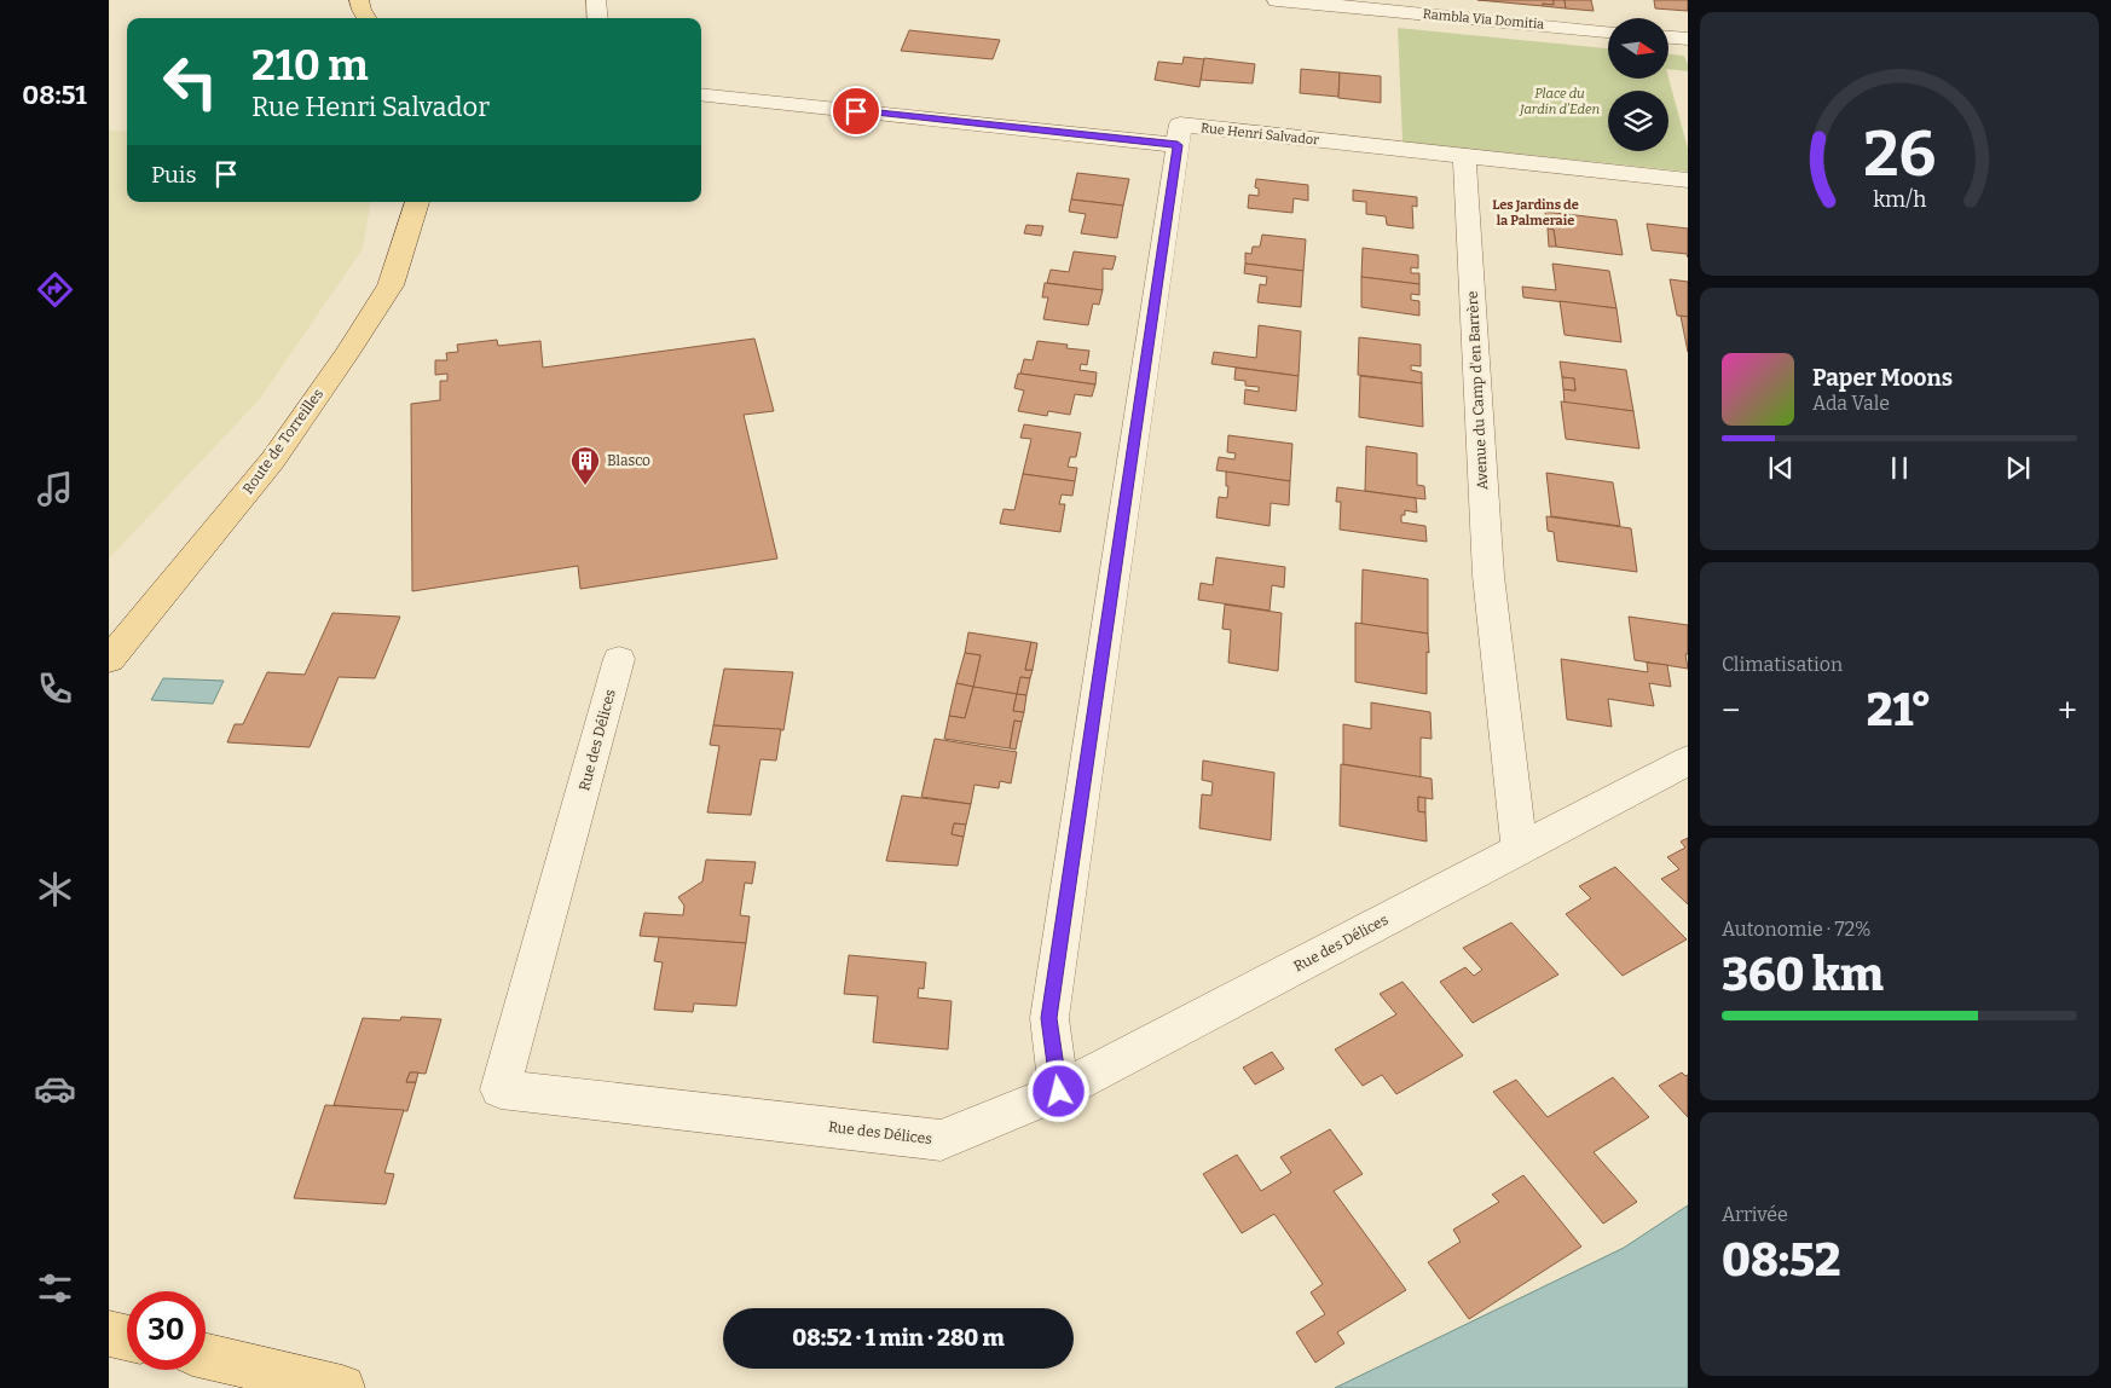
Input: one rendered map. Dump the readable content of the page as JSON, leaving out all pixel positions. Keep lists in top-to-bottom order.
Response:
{
  "streets": {
    "main road": ["Route de Torreilles"],
    "street": [
      "Rambla Via Domitia",
      "Rue Henri Salvador",
      "Avenue du Camp d'en Barrère",
      "Rue des Délices"
    ]
  },
  "crossings": [
    ["Rue Henri Salvador", "Avenue du Camp d'en Barrère"],
    ["Avenue du Camp d'en Barrère", "Rue des Délices"]
  ],
  "districts": ["Les Jardins de la Palmeraie"],
  "parks": ["Place du Jardin d'Eden"],
  "places": {
    "building": ["Blasco"]
  },
  "north": "right",
  "page": {
    "tabs": "08:51",
    "turn": ["210 m", "Rue Henri Salvador"],
    "then": "Puis",
    "song": ["Paper Moons", "Ada Vale"],
    "tile": [
      "Climatisation",
      ["Autonomie · 72%", "360 km"],
      ["Arrivée", "08:52"]
    ],
    "heat": ["−", "21°", "+"],
    "limit": "30",
    "trip": "08:52 · 1 min · 280 m",
    "gauge": ["26", "km/h"]
  }
}
